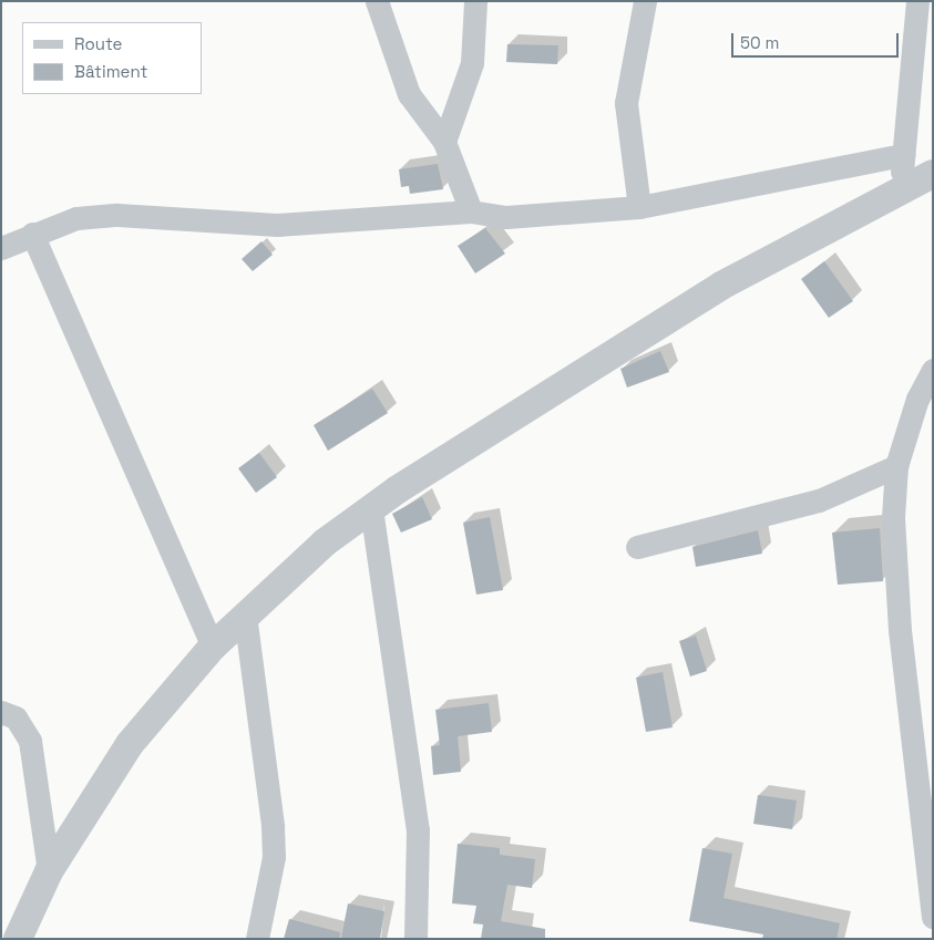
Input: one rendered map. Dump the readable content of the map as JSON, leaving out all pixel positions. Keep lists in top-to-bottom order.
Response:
{
  "legend": ["Route", "Bâtiment"],
  "scale_bar": "50 m"
}
